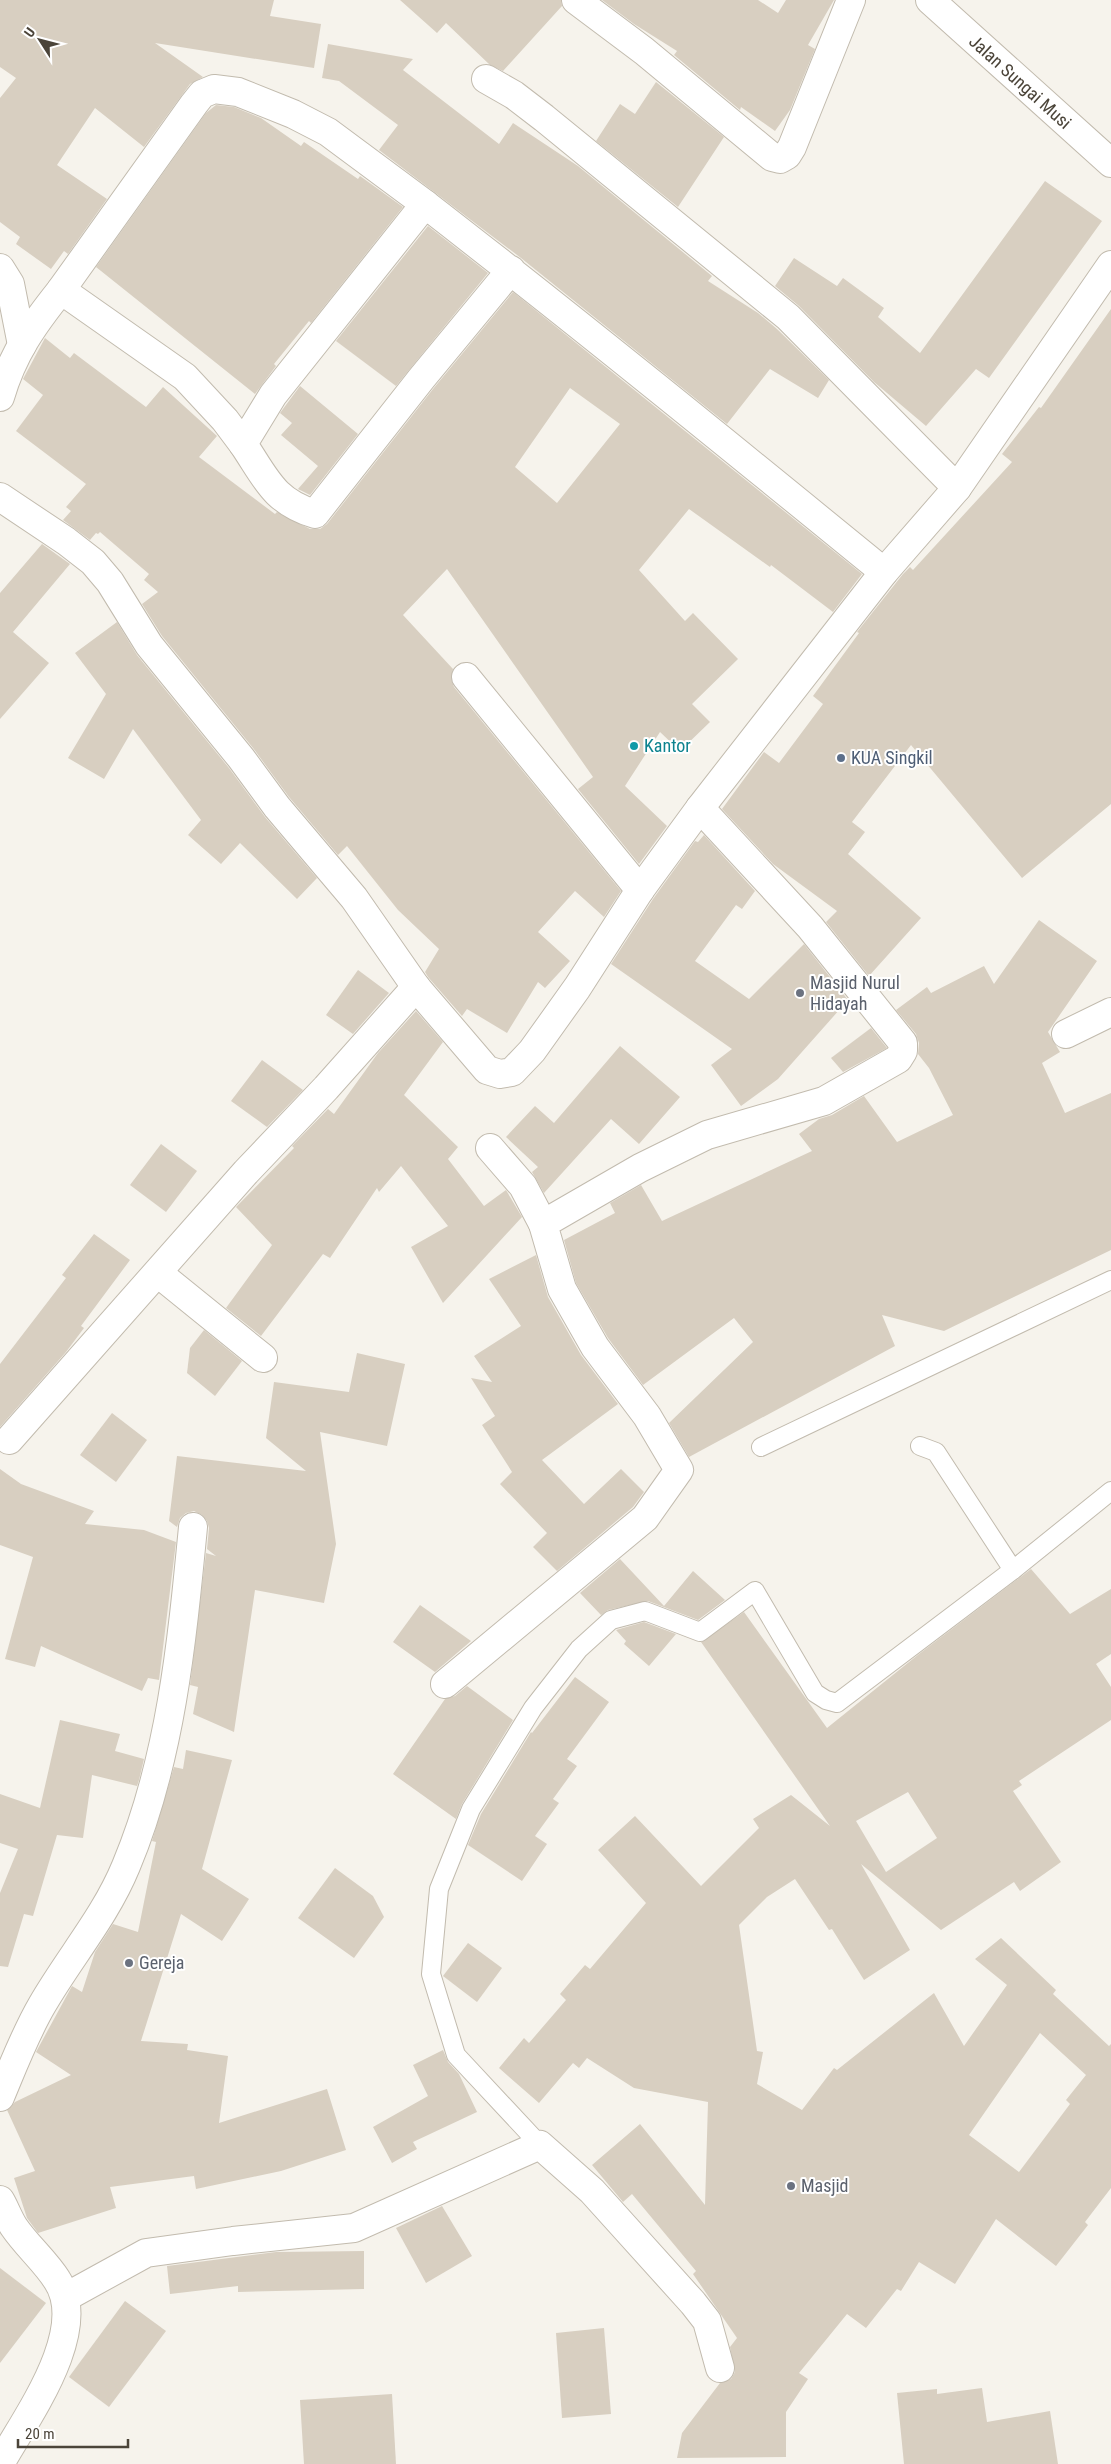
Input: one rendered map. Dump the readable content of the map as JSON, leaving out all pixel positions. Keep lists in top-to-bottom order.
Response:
{
  "streets": {
    "street": ["Jalan Sungai Musi"]
  },
  "places": [
    "Kantor",
    "KUA Singkil",
    "Masjid Nurul Hidayah",
    "Gereja",
    "Masjid"
  ],
  "scale_bar": "20 m",
  "north": "top left"
}
